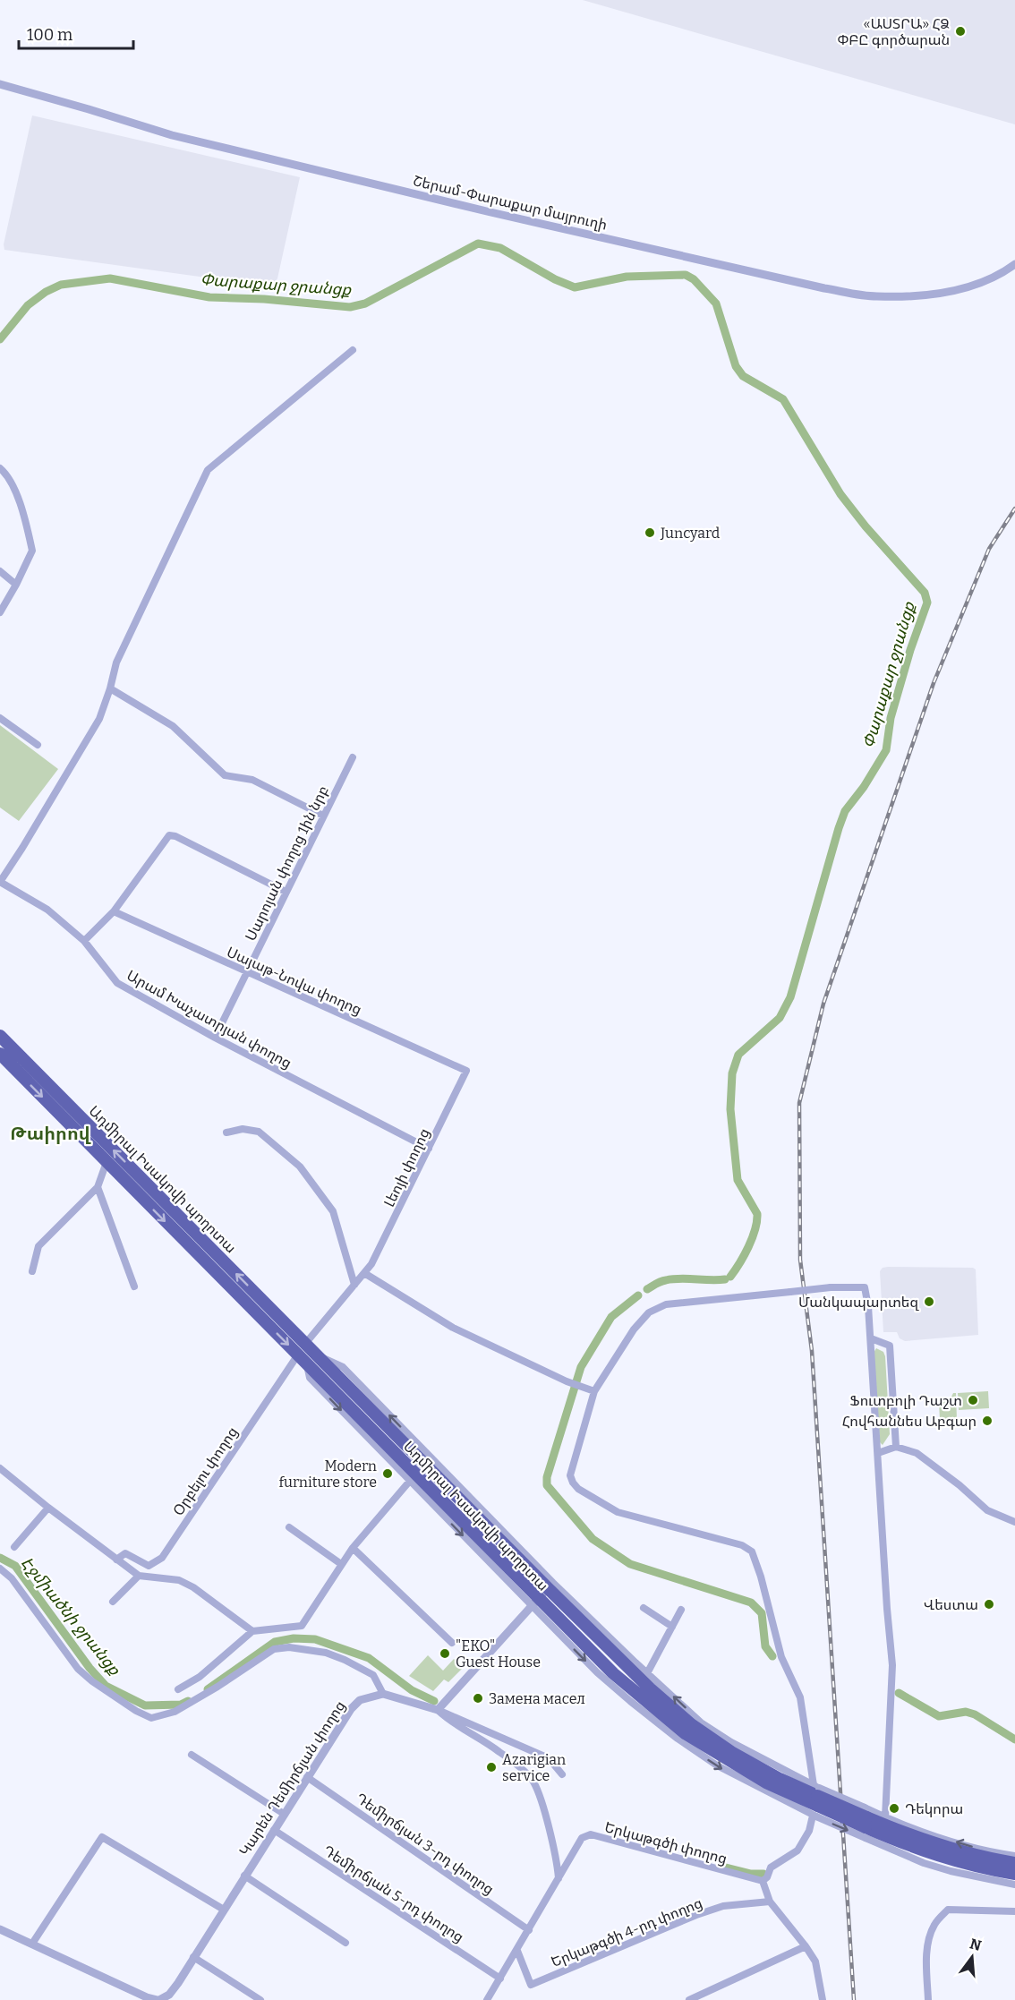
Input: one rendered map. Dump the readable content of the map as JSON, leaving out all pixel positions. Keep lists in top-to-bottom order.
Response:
{
  "streets": {
    "highway": ["Ադմիրալ Իսակովի պողոտա"],
    "street": [
      "Շերամ-Փարաքար մայրուղի",
      "Սարոյան փողոց 1ին նրբ",
      "Սայաթ-Նովա փողոց",
      "Արամ Խաչատրյան փողոց",
      "Լեոյի փողոց",
      "Օրբելու փողոց",
      "Կարեն Դեմիրճյան փողոց",
      "Երկաթգծի փողոց",
      "Դեմիրճյան 3-րդ փողոց",
      "Դեմիրճյան 5-րդ փողոց",
      "Երկաթգծի 4-րդ փողոց"
    ]
  },
  "crossings": [
    ["Սարոյան փողոց 1ին նրբ", "Սայաթ-Նովա փողոց"],
    ["Սարոյան փողոց 1ին նրբ", "Արամ Խաչատրյան փողոց"],
    ["Սայաթ-Նովա փողոց", "Լեոյի փողոց"],
    ["Արամ Խաչատրյան փողոց", "Լեոյի փողոց"],
    ["Լեոյի փողոց", "Ադմիրալ Իսակովի պողոտա"],
    ["Լեոյի փողոց", "Օրբելու փողոց"],
    ["Ադմիրալ Իսակովի պողոտա", "Օրբելու փողոց"],
    ["Կարեն Դեմիրճյան փողոց", "Դեմիրճյան 3-րդ փողոց"],
    ["Կարեն Դեմիրճյան փողոց", "Դեմիրճյան 5-րդ փողոց"],
    ["Երկաթգծի փողոց", "Դեմիրճյան 3-րդ փողոց"],
    ["Երկաթգծի փողոց", "Դեմիրճյան 5-րդ փողոց"],
    ["Երկաթգծի փողոց", "Երկաթգծի 4-րդ փողոց"]
  ],
  "districts": ["Թաիրով"],
  "water": ["Փարաքար ջրանցք", "Էջմիածնի ջրանցք"],
  "places": [
    "«ԱՍՏՐԱ» ՀՁ ՓԲԸ գործարան",
    "Juncyard",
    "Մանկապարտեզ",
    "Ֆուտբոլի Դաշտ",
    "Հովհաննես Աբգար",
    "Modern furniture store",
    "Վեստա",
    "\"ЕКО\" Guest House",
    "Замена масел",
    "Azarigian service",
    "Դեկորա"
  ],
  "scale_bar": "100 m",
  "north": "top"
}
